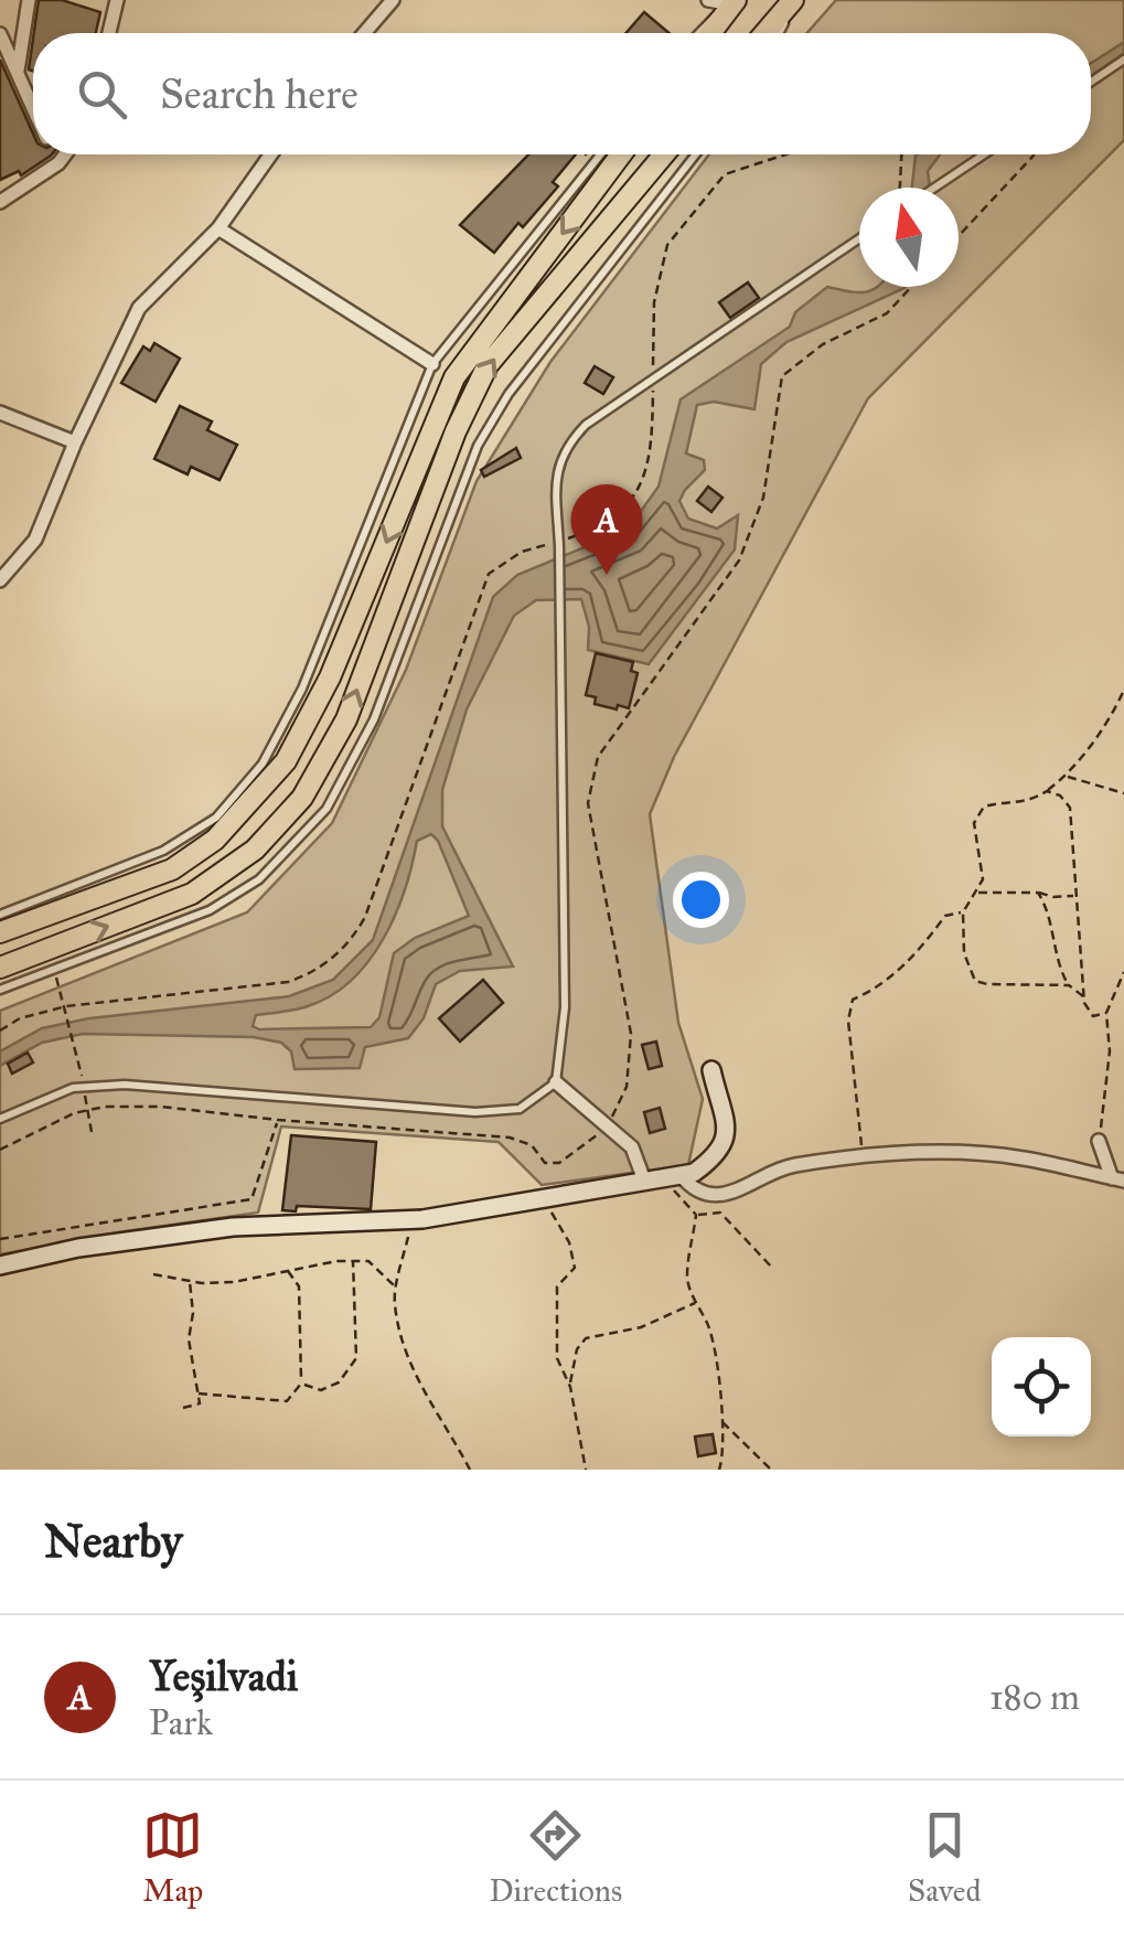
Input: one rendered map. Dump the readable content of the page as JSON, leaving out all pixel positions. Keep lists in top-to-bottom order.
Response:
{
  "north": "top",
  "page": {
    "search": "Search here",
    "pins": "A",
    "heading": "Nearby",
    "list": [
      {
        "mark": "A",
        "name": "Yeşilvadi",
        "note": "Park",
        "value": "180 m"
      }
    ],
    "nav": ["Map", "Directions", "Saved"]
  }
}
